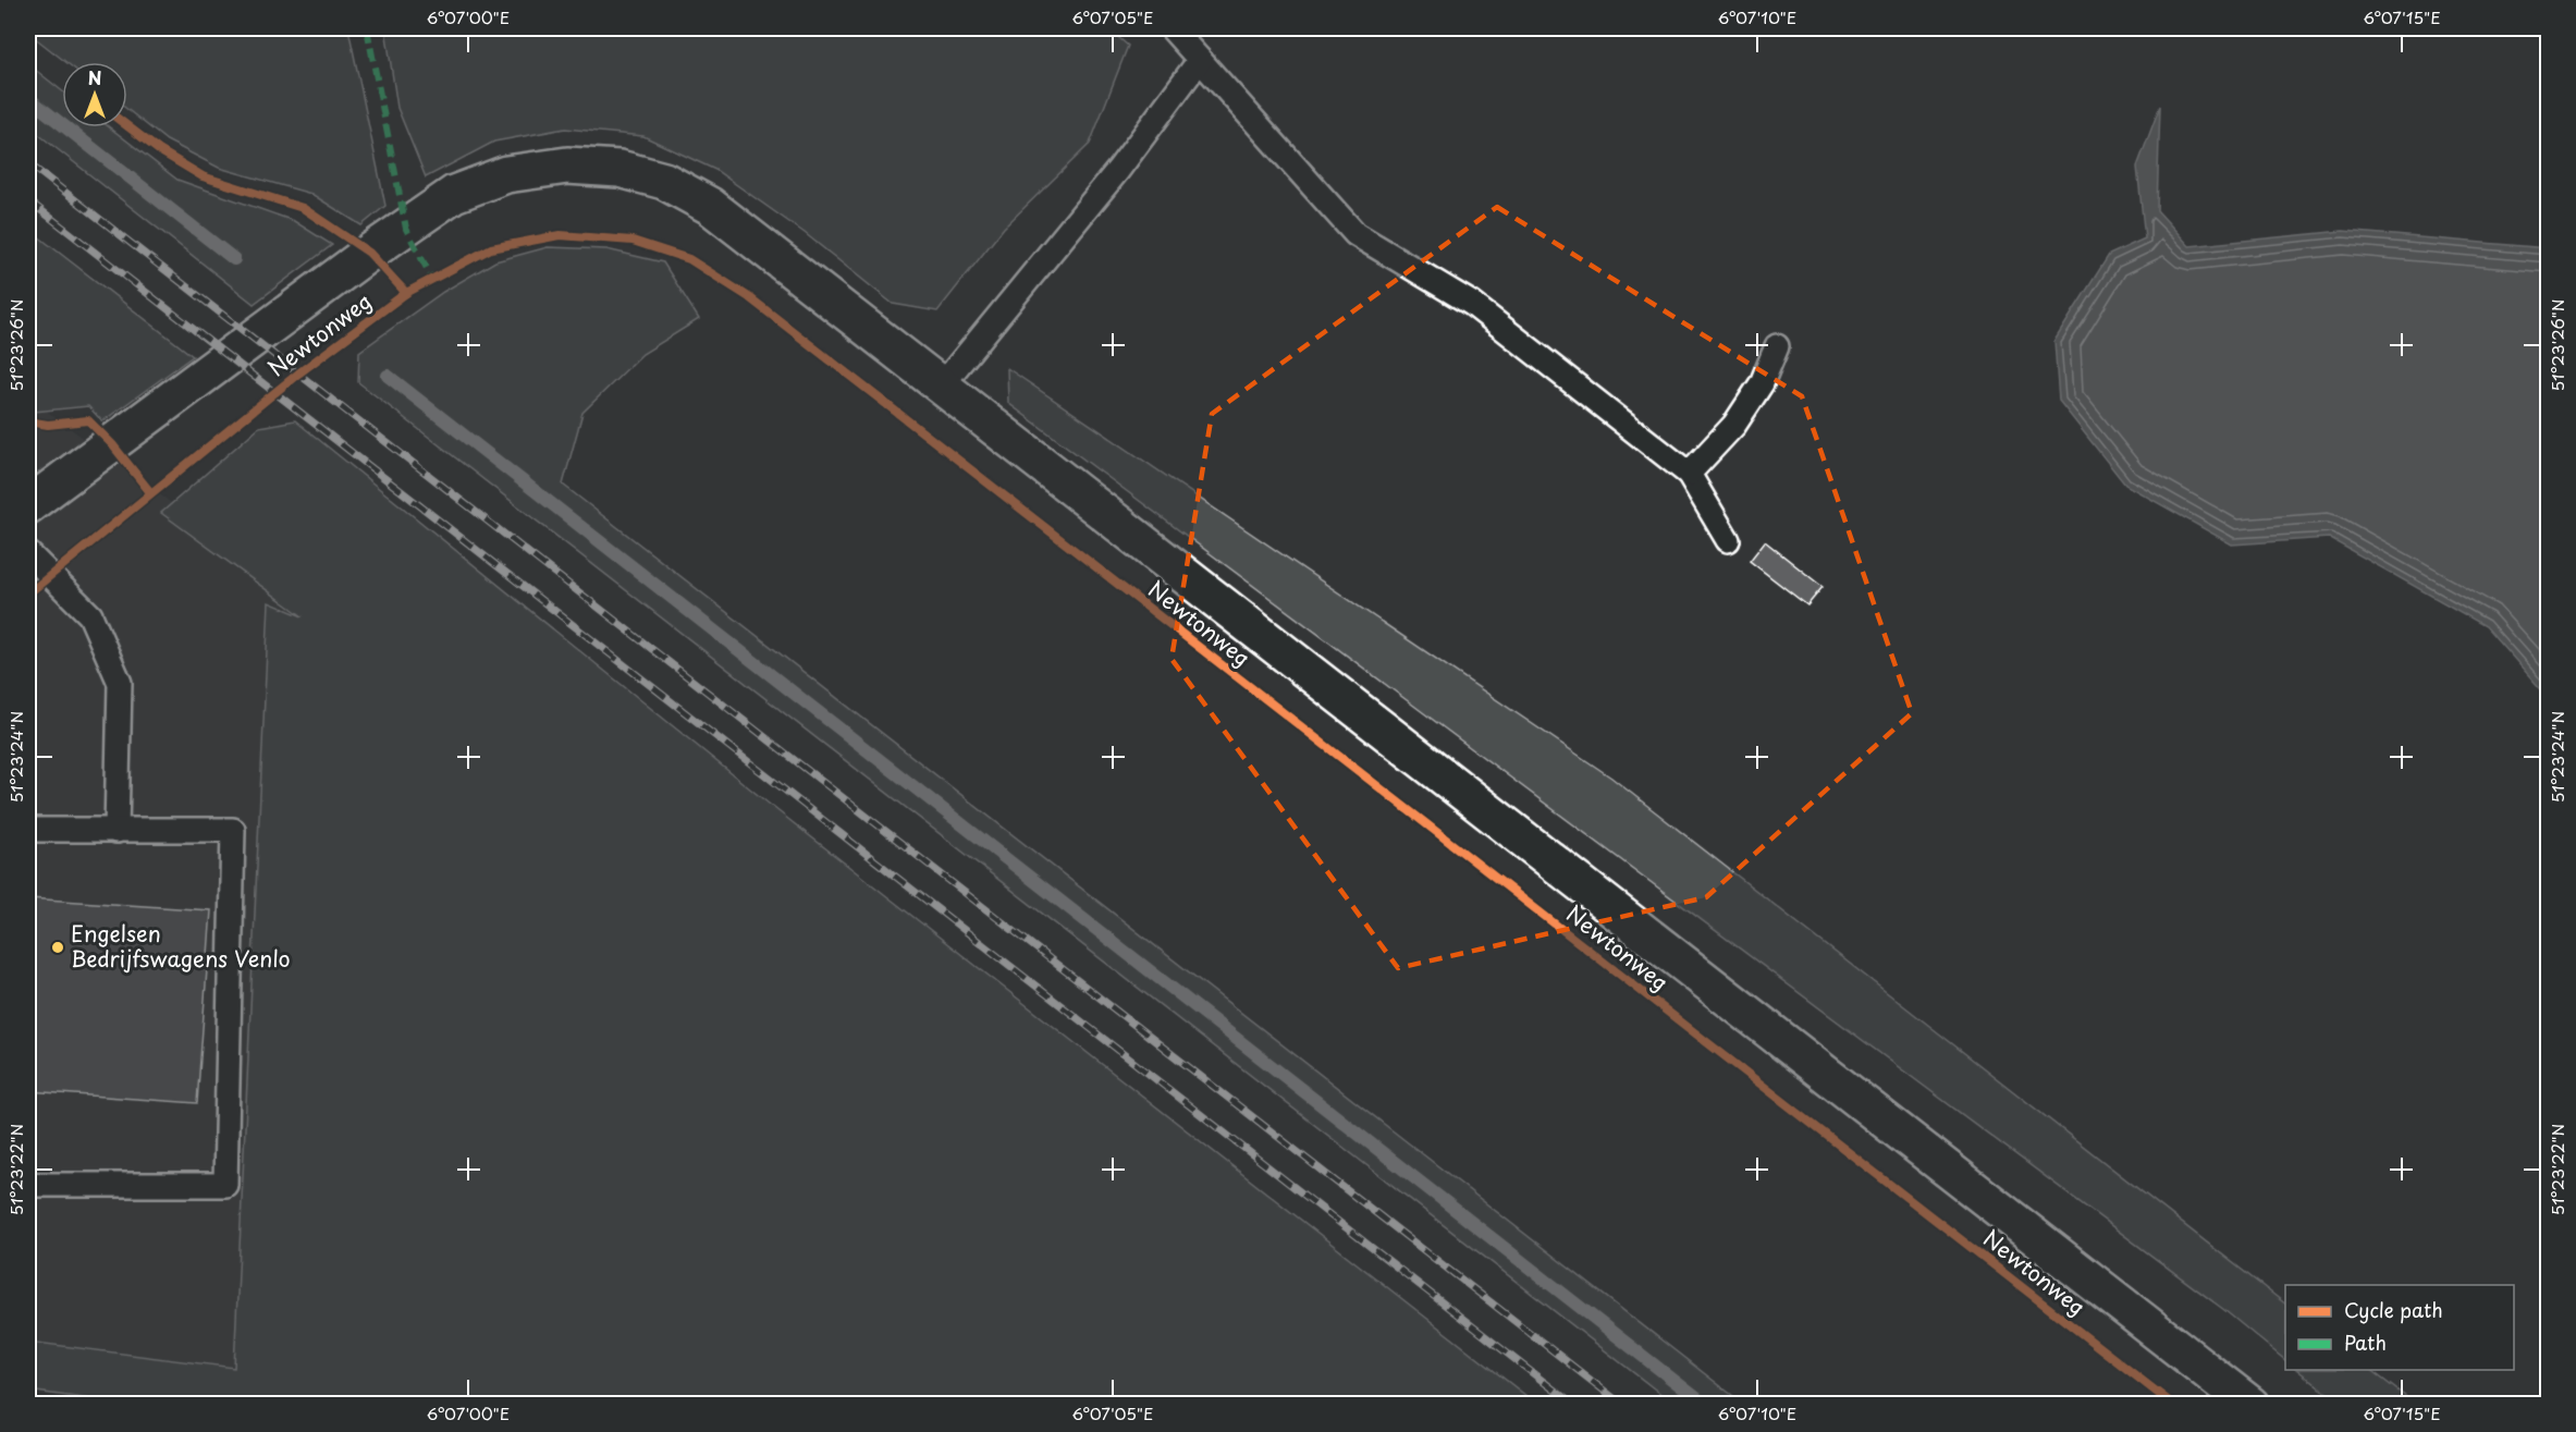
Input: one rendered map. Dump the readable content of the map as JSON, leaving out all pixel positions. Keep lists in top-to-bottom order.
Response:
{
  "streets": {
    "street": ["Newtonweg"]
  },
  "places": ["Engelsen Bedrijfswagens Venlo"],
  "legend": ["Cycle path", "Path"],
  "north": "top",
  "coordinates": [
    "6°07'00\"E",
    "6°07'05\"E",
    "6°07'10\"E",
    "6°07'15\"E",
    "51°23'26\"N",
    "51°23'24\"N",
    "51°23'22\"N"
  ]
}
